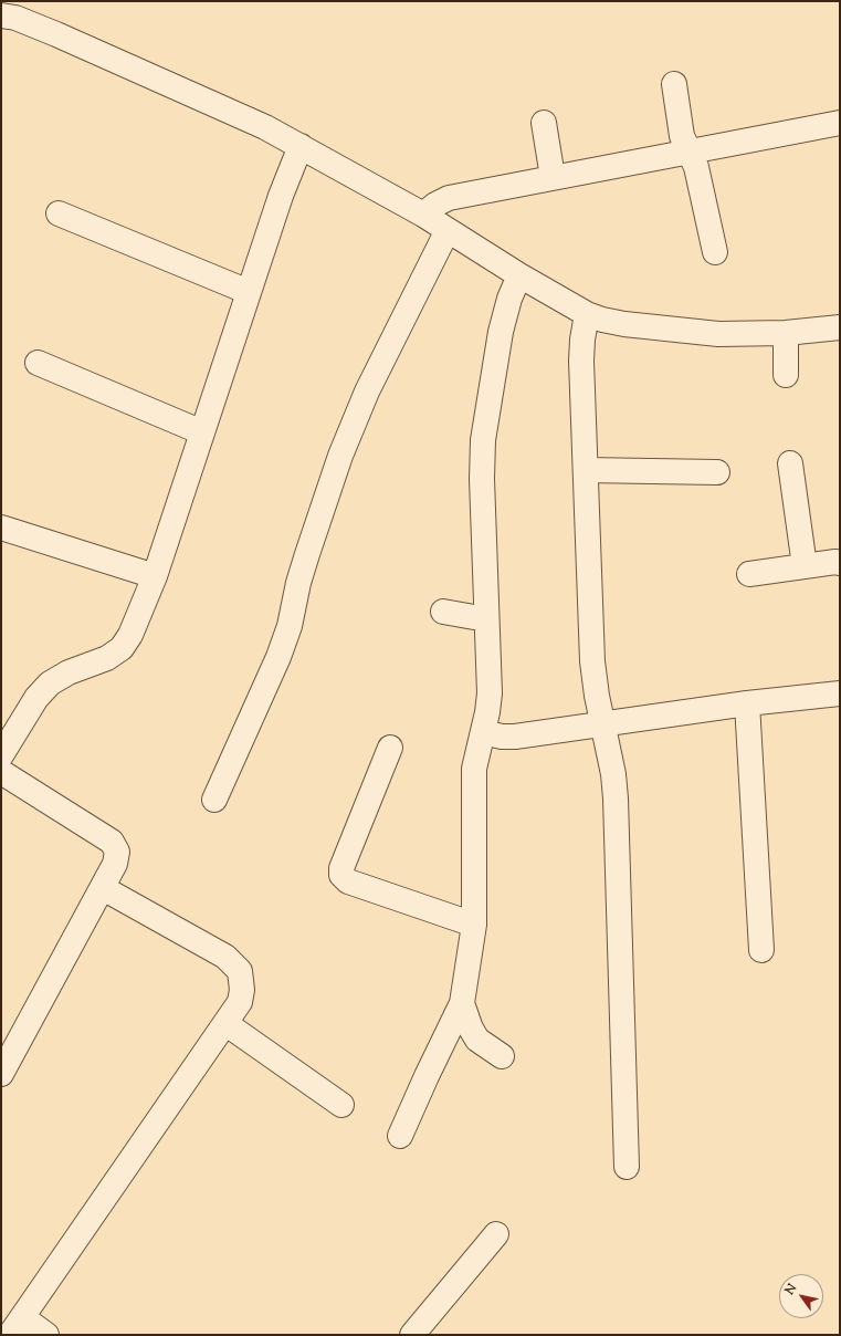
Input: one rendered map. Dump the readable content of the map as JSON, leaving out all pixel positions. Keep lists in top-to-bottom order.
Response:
{
  "north": "top left"
}
